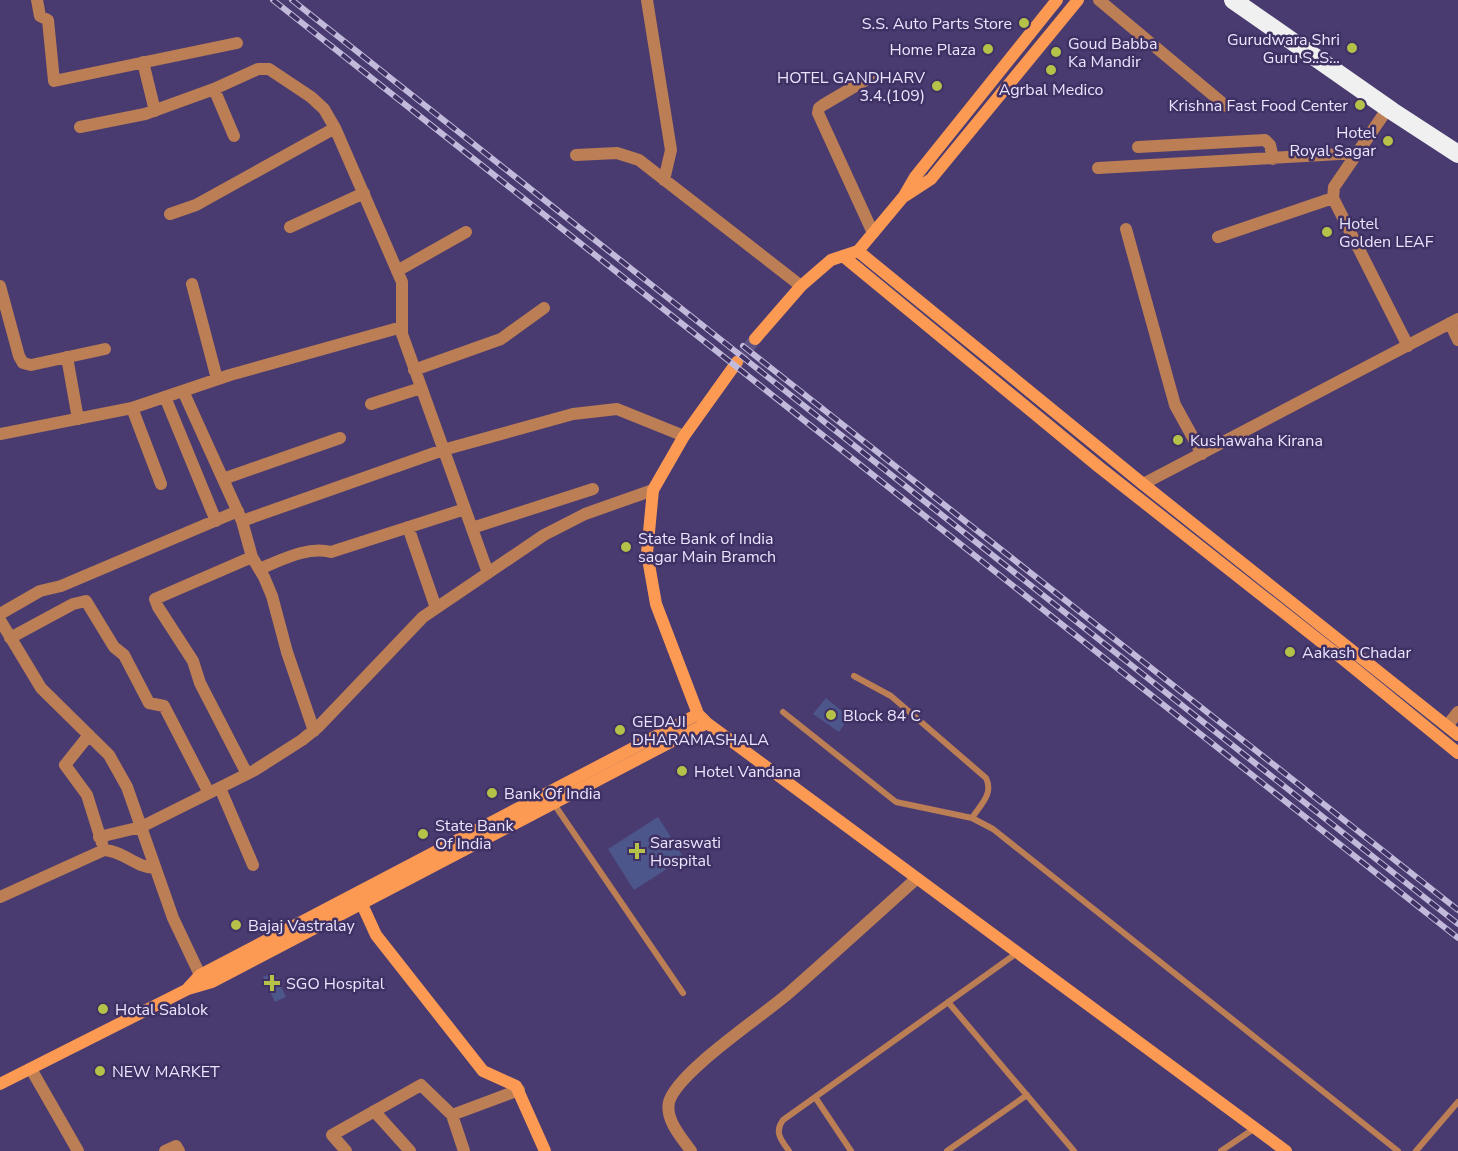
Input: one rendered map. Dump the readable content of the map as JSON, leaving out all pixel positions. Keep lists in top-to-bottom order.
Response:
{
  "places": {
    "other": [
      "S.S. Auto Parts Store",
      "Gurudwara Shri Guru S..S...",
      "Home Plaza",
      "Goud Babba Ka Mandir",
      "Agrbal Medico",
      "HOTEL GANDHARV 3.4.(109)",
      "Krishna Fast Food Center",
      "Hotel Royal Sagar",
      "Hotel Golden LEAF",
      "Kushawaha Kirana",
      "State Bank of India sagar Main Bramch",
      "Aakash Chadar",
      "Block 84 C",
      "GEDAJI DHARAMASHALA",
      "Hotel Vandana",
      "Bank Of India",
      "State Bank Of India",
      "Bajaj Vastralay",
      "Hotal Sablok",
      "NEW MARKET"
    ],
    "health": ["Saraswati Hospital", "SGO Hospital"]
  }
}
